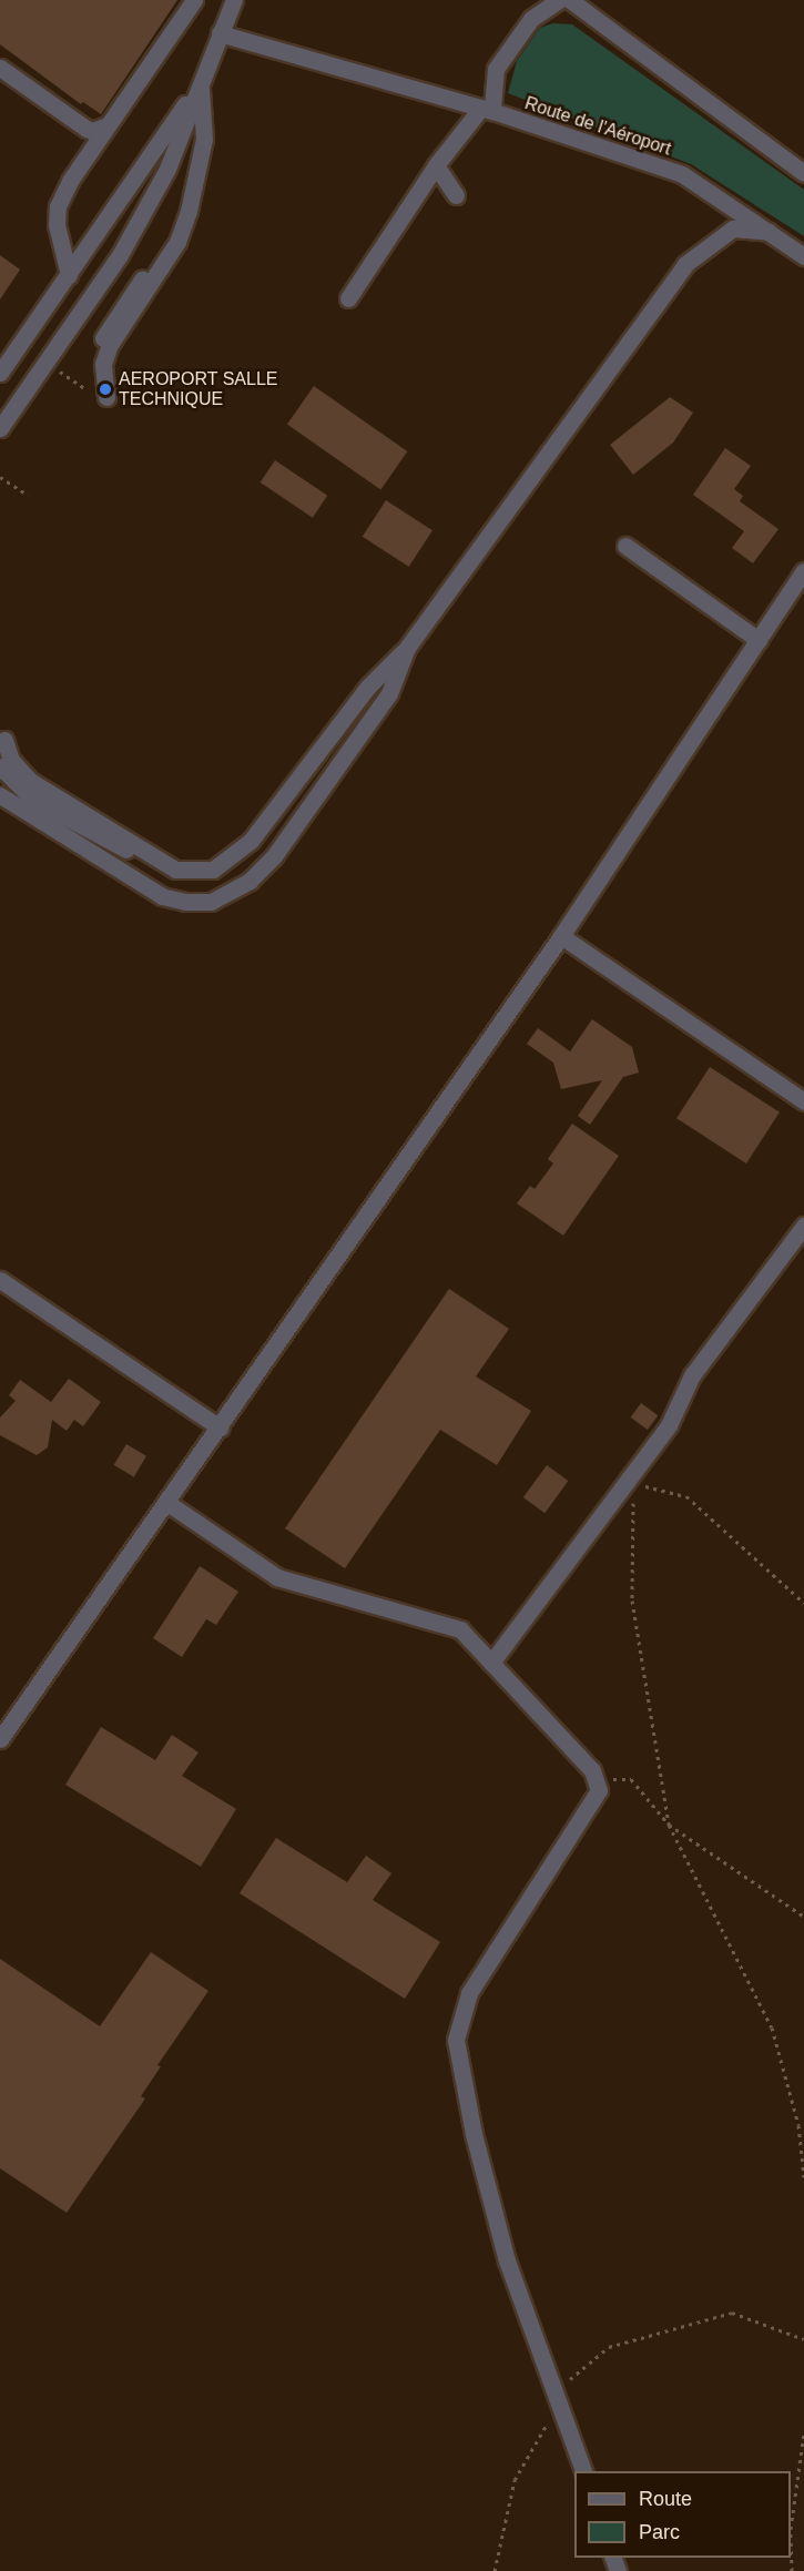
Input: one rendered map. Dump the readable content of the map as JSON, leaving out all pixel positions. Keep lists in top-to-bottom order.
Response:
{
  "streets": {
    "street": ["Route de l'Aéroport"]
  },
  "places": ["AEROPORT SALLE TECHNIQUE"],
  "legend": ["Route", "Parc"]
}
